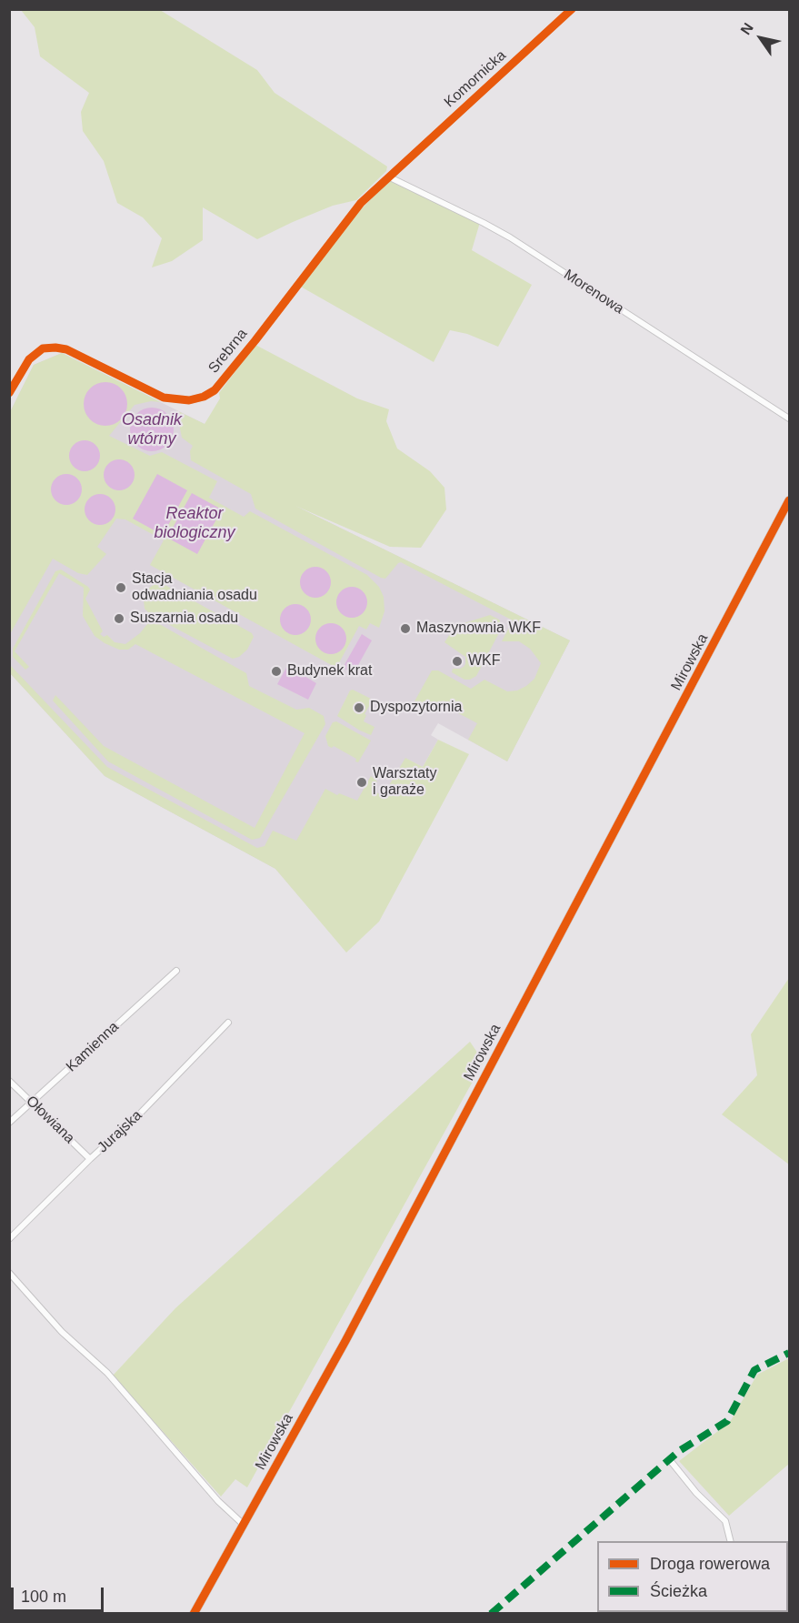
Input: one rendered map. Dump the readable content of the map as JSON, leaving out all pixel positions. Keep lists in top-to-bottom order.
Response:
{
  "streets": {
    "street": [
      "Komornicka",
      "Morenowa",
      "Srebrna",
      "Mirowska",
      "Kamienna",
      "Ołowiana",
      "Jurajska"
    ]
  },
  "crossings": [
    ["Komornicka", "Srebrna"],
    ["Morenowa", "Srebrna"],
    ["Kamienna", "Ołowiana"],
    ["Ołowiana", "Jurajska"]
  ],
  "water": ["Osadnik wtórny", "Reaktor biologiczny"],
  "places": [
    "Stacja odwadniania osadu",
    "Suszarnia osadu",
    "Maszynownia WKF",
    "WKF",
    "Budynek krat",
    "Dyspozytornia",
    "Warsztaty i garaże"
  ],
  "legend": ["Droga rowerowa", "Ścieżka"],
  "scale_bar": "100 m",
  "north": "top left"
}
